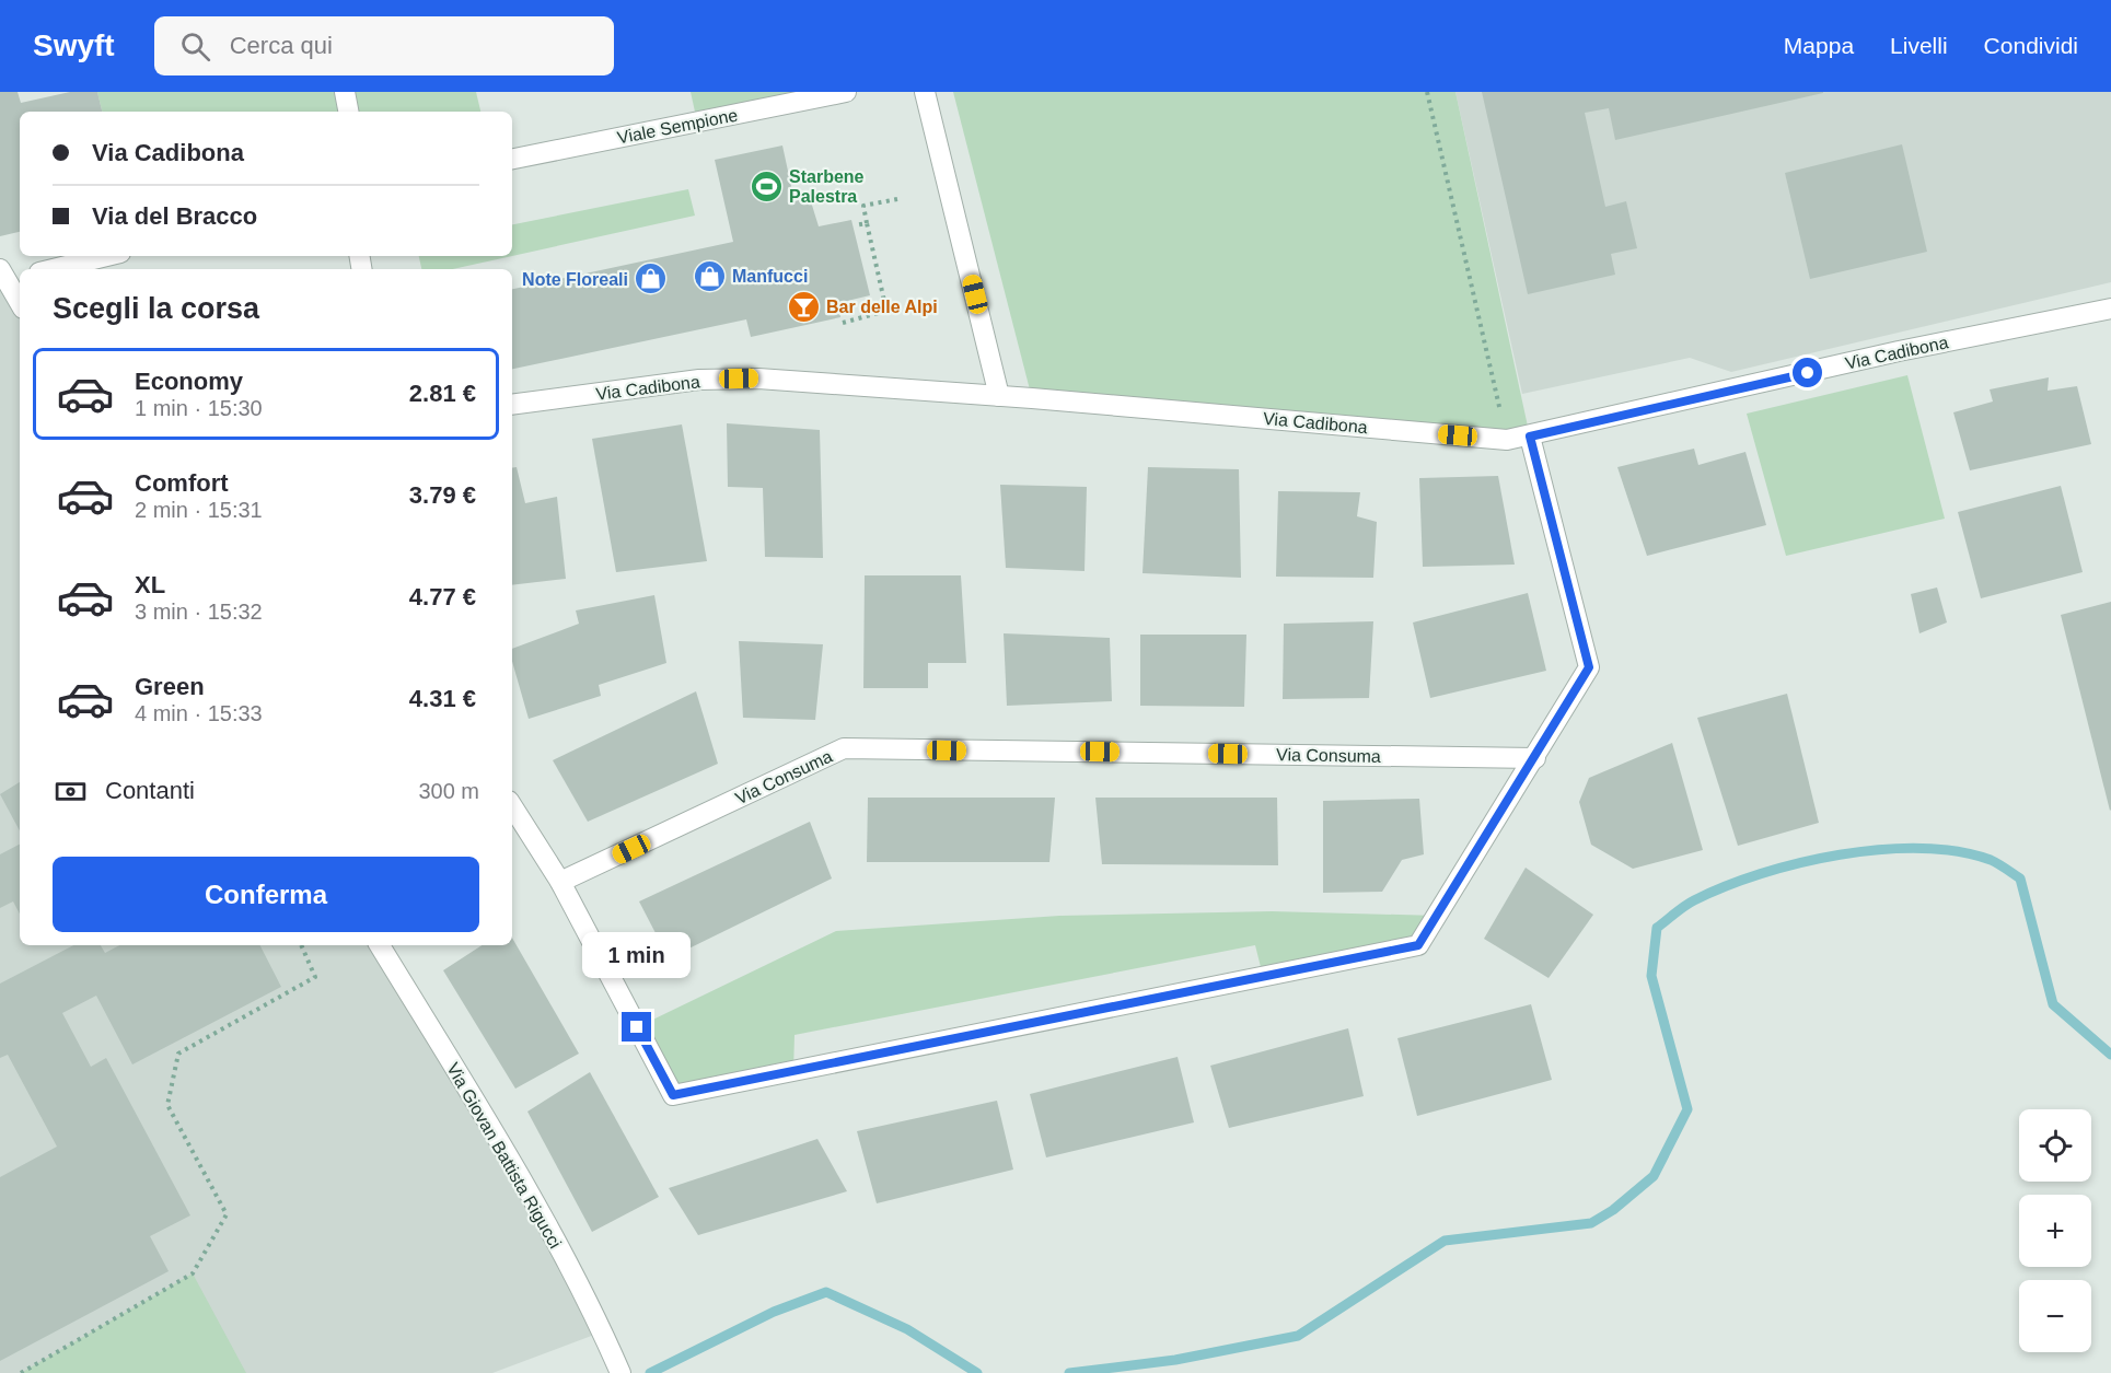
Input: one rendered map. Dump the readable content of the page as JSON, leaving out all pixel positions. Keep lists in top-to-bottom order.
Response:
{
  "streets": {
    "street": [
      "Viale Sempione",
      "Via Cadibona",
      "Via Consuma",
      "Via Giovan Battista Rigucci"
    ]
  },
  "places": {
    "sports": ["Starbene Palestra"],
    "shop": ["Manfucci", "Note Floreali"],
    "bar": ["Bar delle Alpi"]
  },
  "page": {
    "header": "Swyft",
    "search": "Cerca qui",
    "nav": ["Mappa", "Livelli", "Condividi"],
    "banner": ["Via Cadibona", "Via del Bracco"],
    "heading": "Scegli la corsa",
    "list": [
      {
        "name": "Economy",
        "note": "1 min · 15:30",
        "value": "2.81 €"
      },
      {
        "name": "Comfort",
        "note": "2 min · 15:31",
        "value": "3.79 €"
      },
      {
        "name": "XL",
        "note": "3 min · 15:32",
        "value": "4.77 €"
      },
      {
        "name": "Green",
        "note": "4 min · 15:33",
        "value": "4.31 €"
      }
    ],
    "pay": ["Contanti", "300 m"],
    "buttons": "Conferma",
    "bubble": "1 min",
    "map_buttons": ["+", "−"]
  }
}
